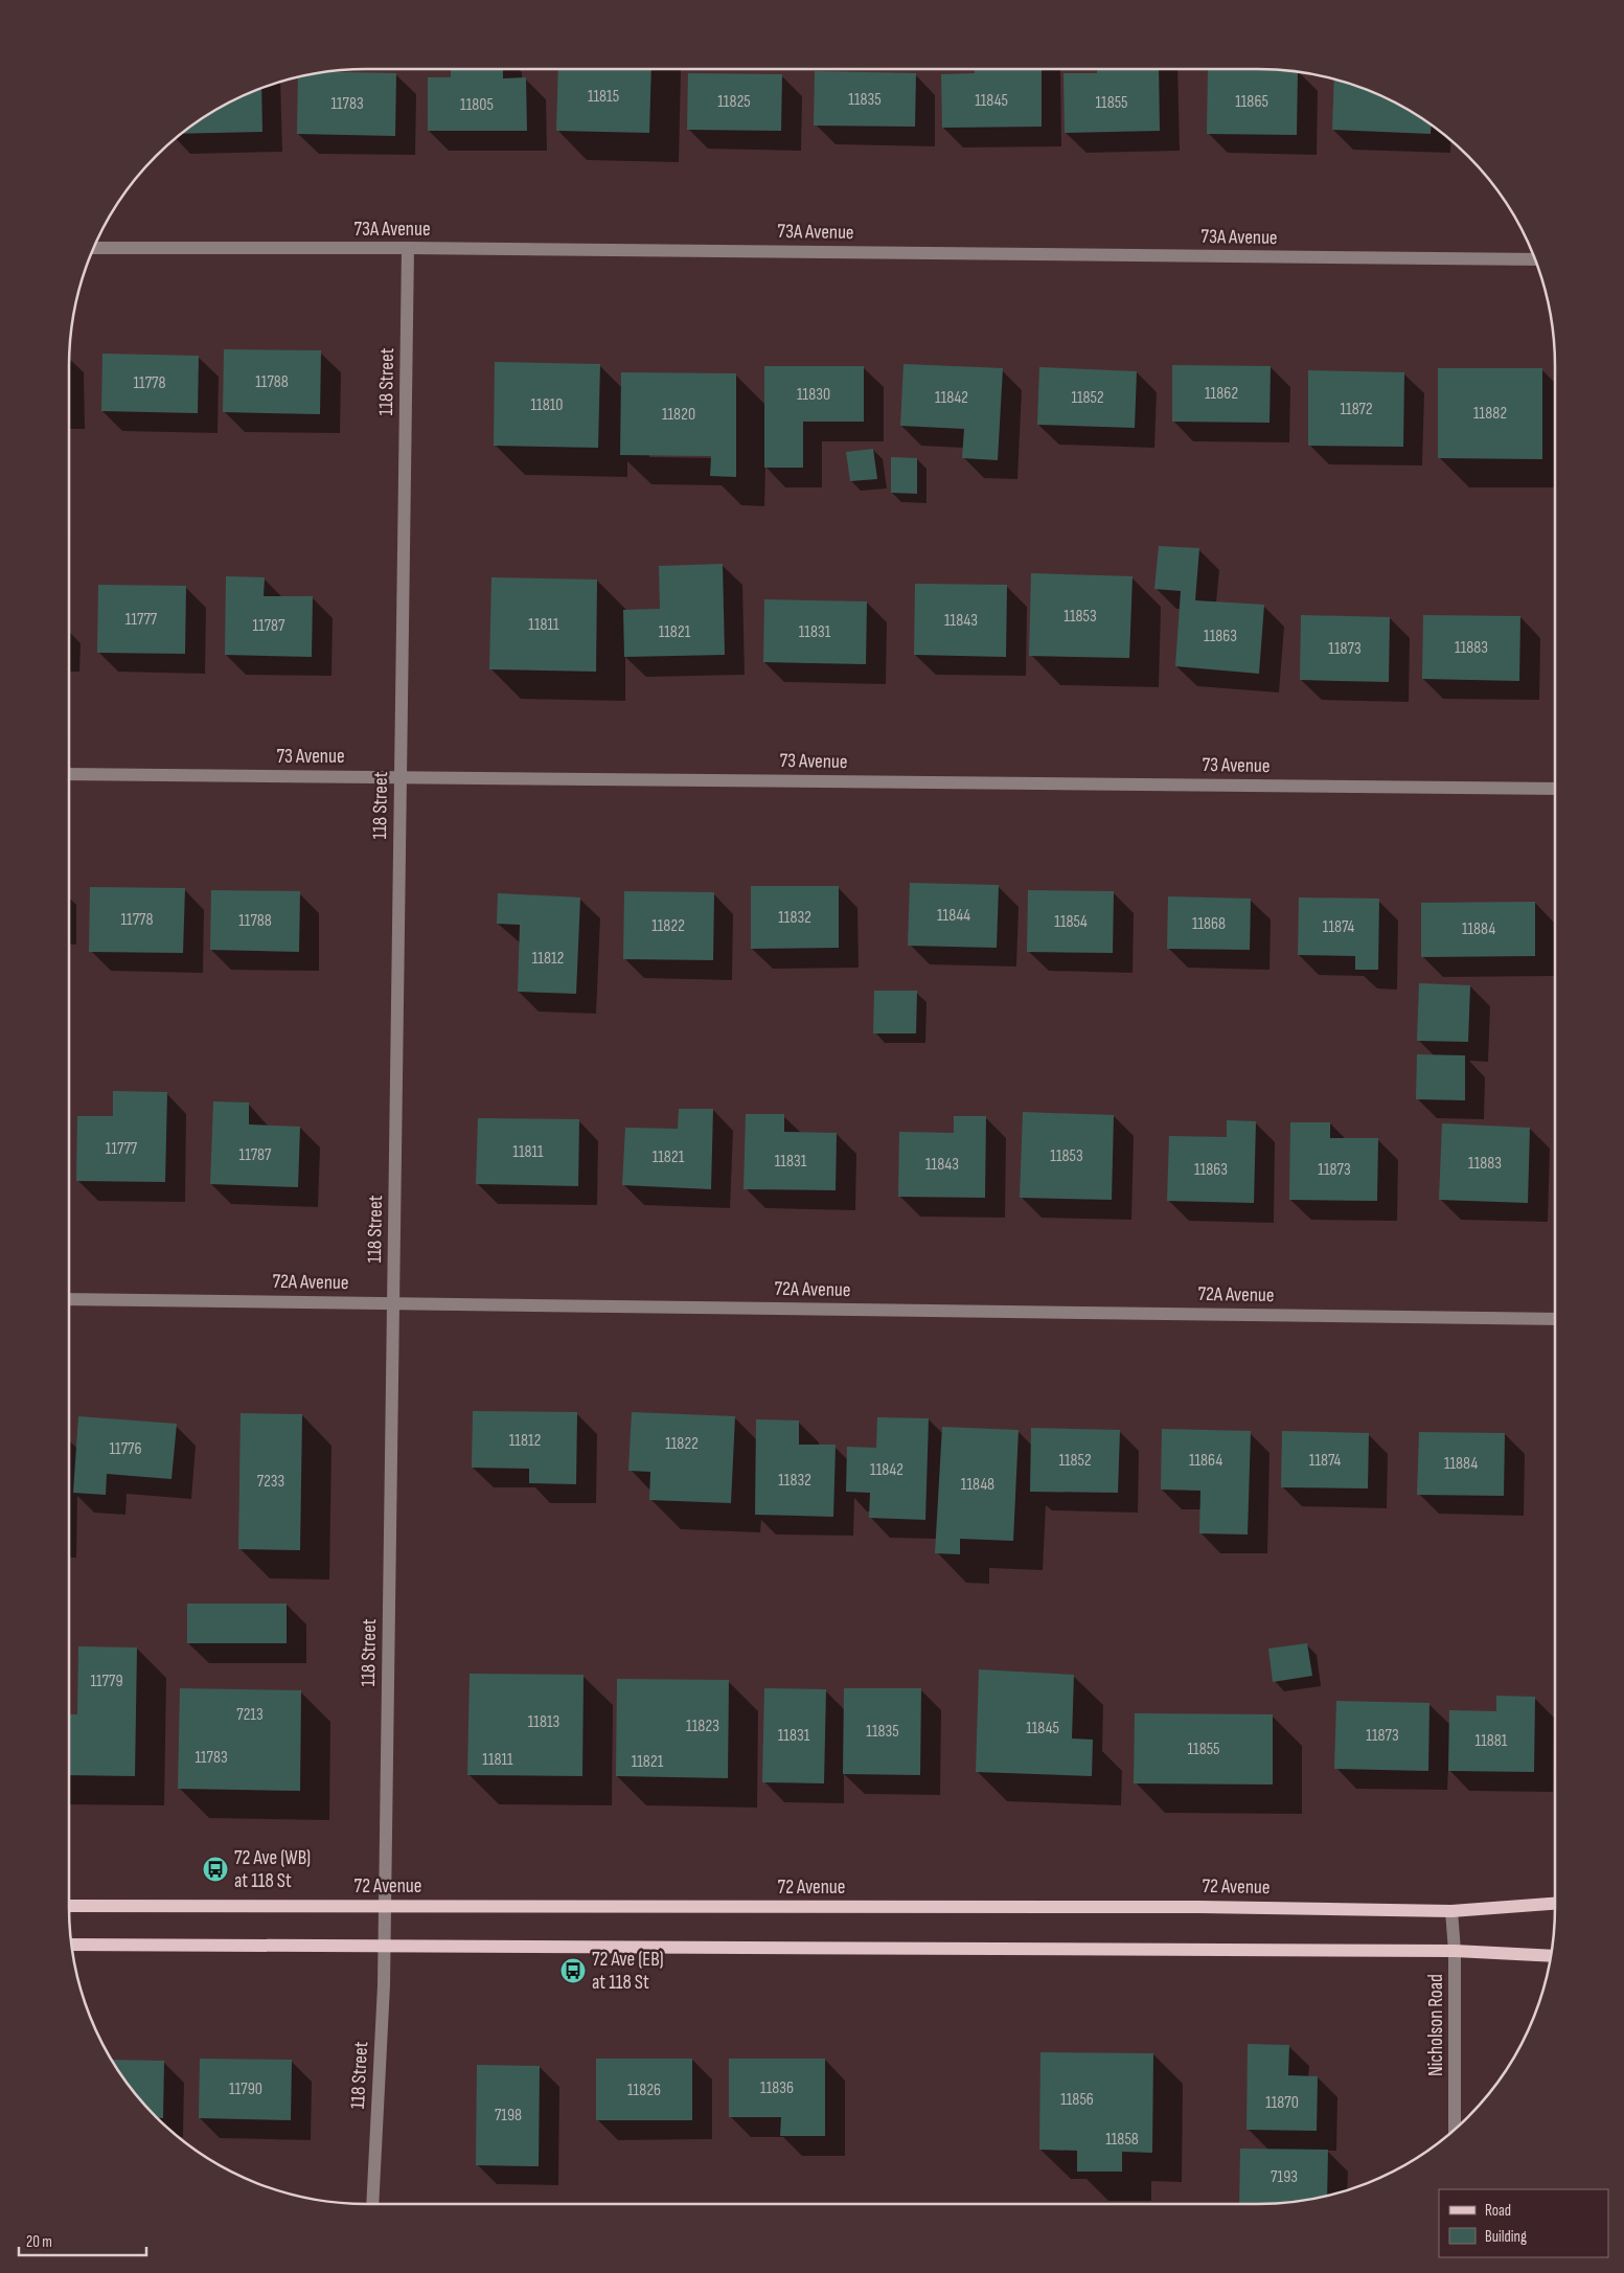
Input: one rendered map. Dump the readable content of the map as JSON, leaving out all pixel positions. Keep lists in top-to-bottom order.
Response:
{
  "streets": {
    "main road": ["72 Avenue"],
    "street": [
      "73A Avenue",
      "118 Street",
      "73 Avenue",
      "72A Avenue",
      "Nicholson Road"
    ]
  },
  "crossings": [
    ["73A Avenue", "118 Street"],
    ["118 Street", "73 Avenue"],
    ["118 Street", "72A Avenue"],
    ["118 Street", "72 Avenue"],
    ["72 Avenue", "Nicholson Road"]
  ],
  "places": {
    "bus stop": ["72 Ave (WB) at 118 St", "72 Ave (EB) at 118 St"]
  },
  "house_numbers": [
    "11815",
    "11835",
    "11845",
    "11825",
    "11865",
    "11855",
    "11783",
    "11805",
    "11788",
    "11778",
    "11862",
    "11830",
    "11842",
    "11852",
    "11810",
    "11872",
    "11882",
    "11820",
    "11853",
    "11777",
    "11843",
    "11811",
    "11787",
    "11821",
    "11831",
    "11863",
    "11883",
    "11873",
    "11844",
    "11832",
    "11778",
    "11788",
    "11854",
    "11868",
    "11822",
    "11874",
    "11884",
    "11812",
    "11777",
    "11811",
    "11787",
    "11853",
    "11821",
    "11831",
    "11883",
    "11843",
    "11863",
    "11873",
    "11812",
    "11822",
    "11776",
    "11852",
    "11864",
    "11874",
    "11884",
    "11842",
    "11832",
    "7233",
    "11848",
    "11779",
    "7213",
    "11813",
    "11823",
    "11845",
    "11835",
    "11831",
    "11873",
    "11881",
    "11855",
    "11783",
    "11811",
    "11821",
    "11836",
    "11790",
    "11826",
    "11856",
    "11870",
    "7198",
    "11858",
    "7193"
  ],
  "legend": ["Road", "Building"],
  "scale_bar": "20 m"
}
